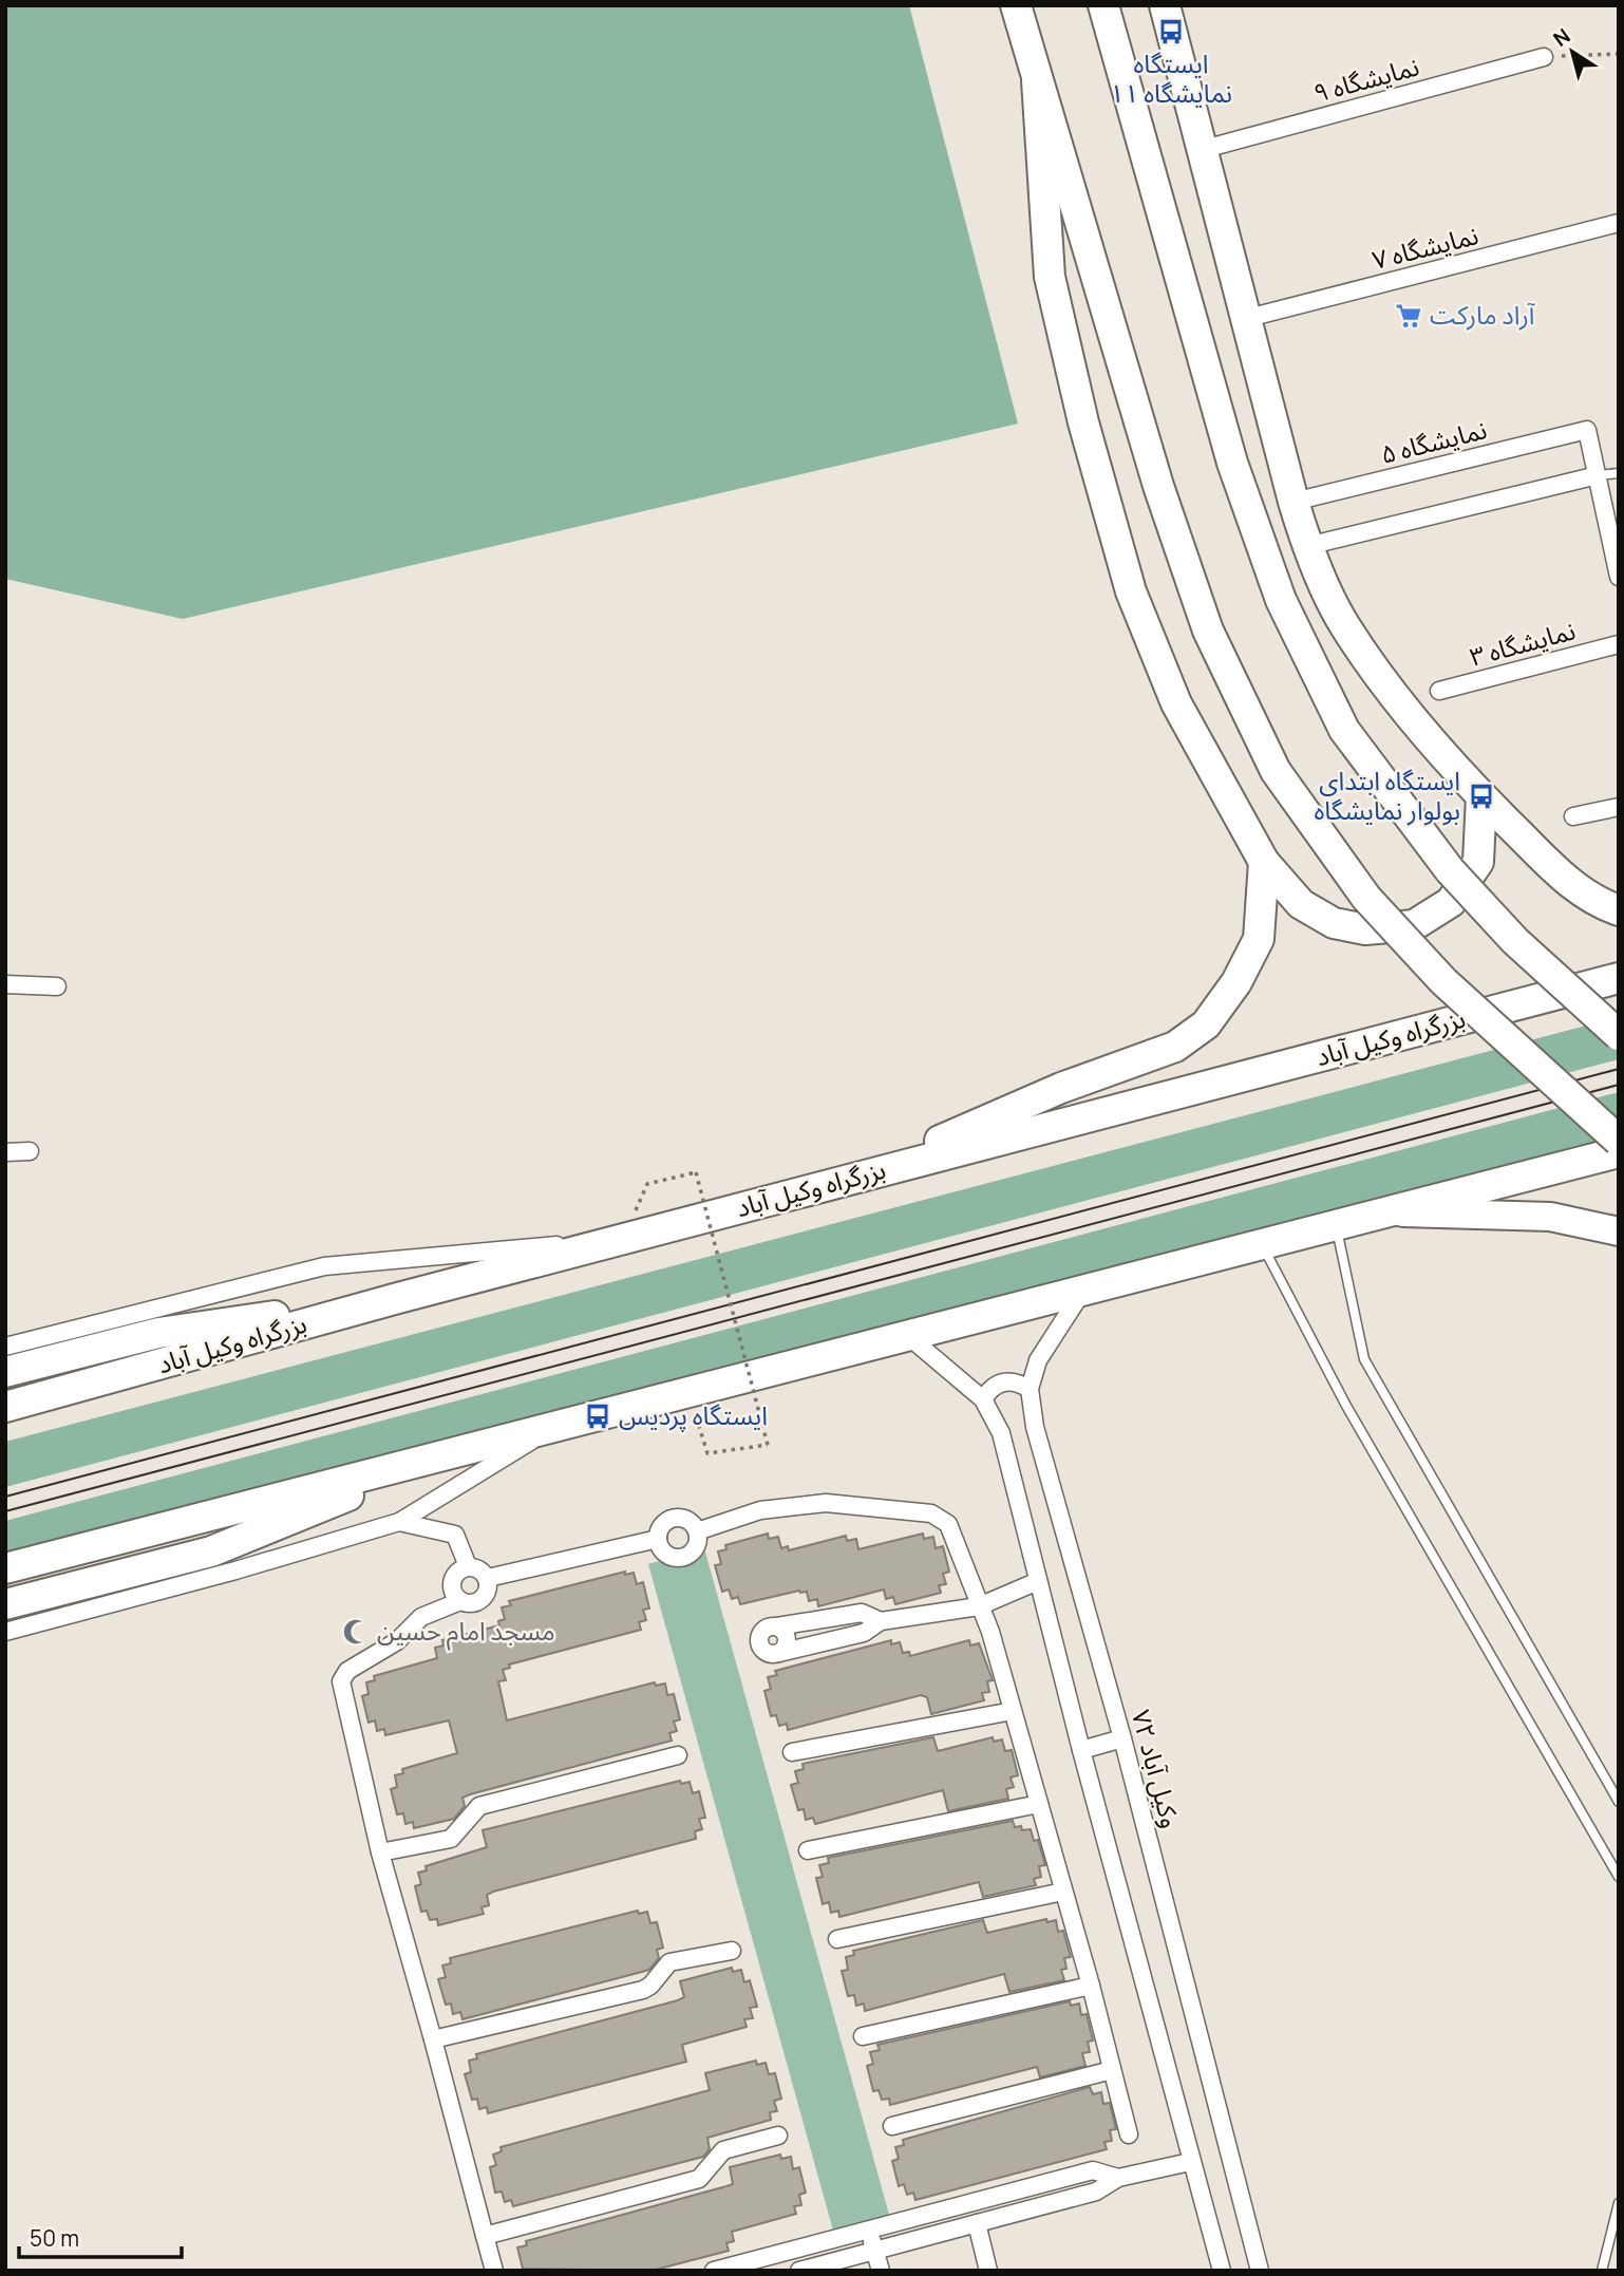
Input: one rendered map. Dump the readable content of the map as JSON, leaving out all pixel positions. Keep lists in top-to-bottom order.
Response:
{
  "streets": {
    "highway": ["بزرگراه وکیل آباد"],
    "street": [
      "نمایشگاه ۹",
      "نمایشگاه ۷",
      "نمایشگاه ۵",
      "نمایشگاه ۳",
      "۷۲ وکیل آباد"
    ]
  },
  "places": {
    "bus stop": ["ایستگاه نمایشگاه ۱۱", "ایستگاه ابتدای بولوار نمایشگاه", "ایستگاه پردیس"],
    "supermarket": ["آراد مارکت"],
    "mosque": ["مسجد امام حسین"]
  },
  "scale_bar": "50 m",
  "north": "top left"
}
